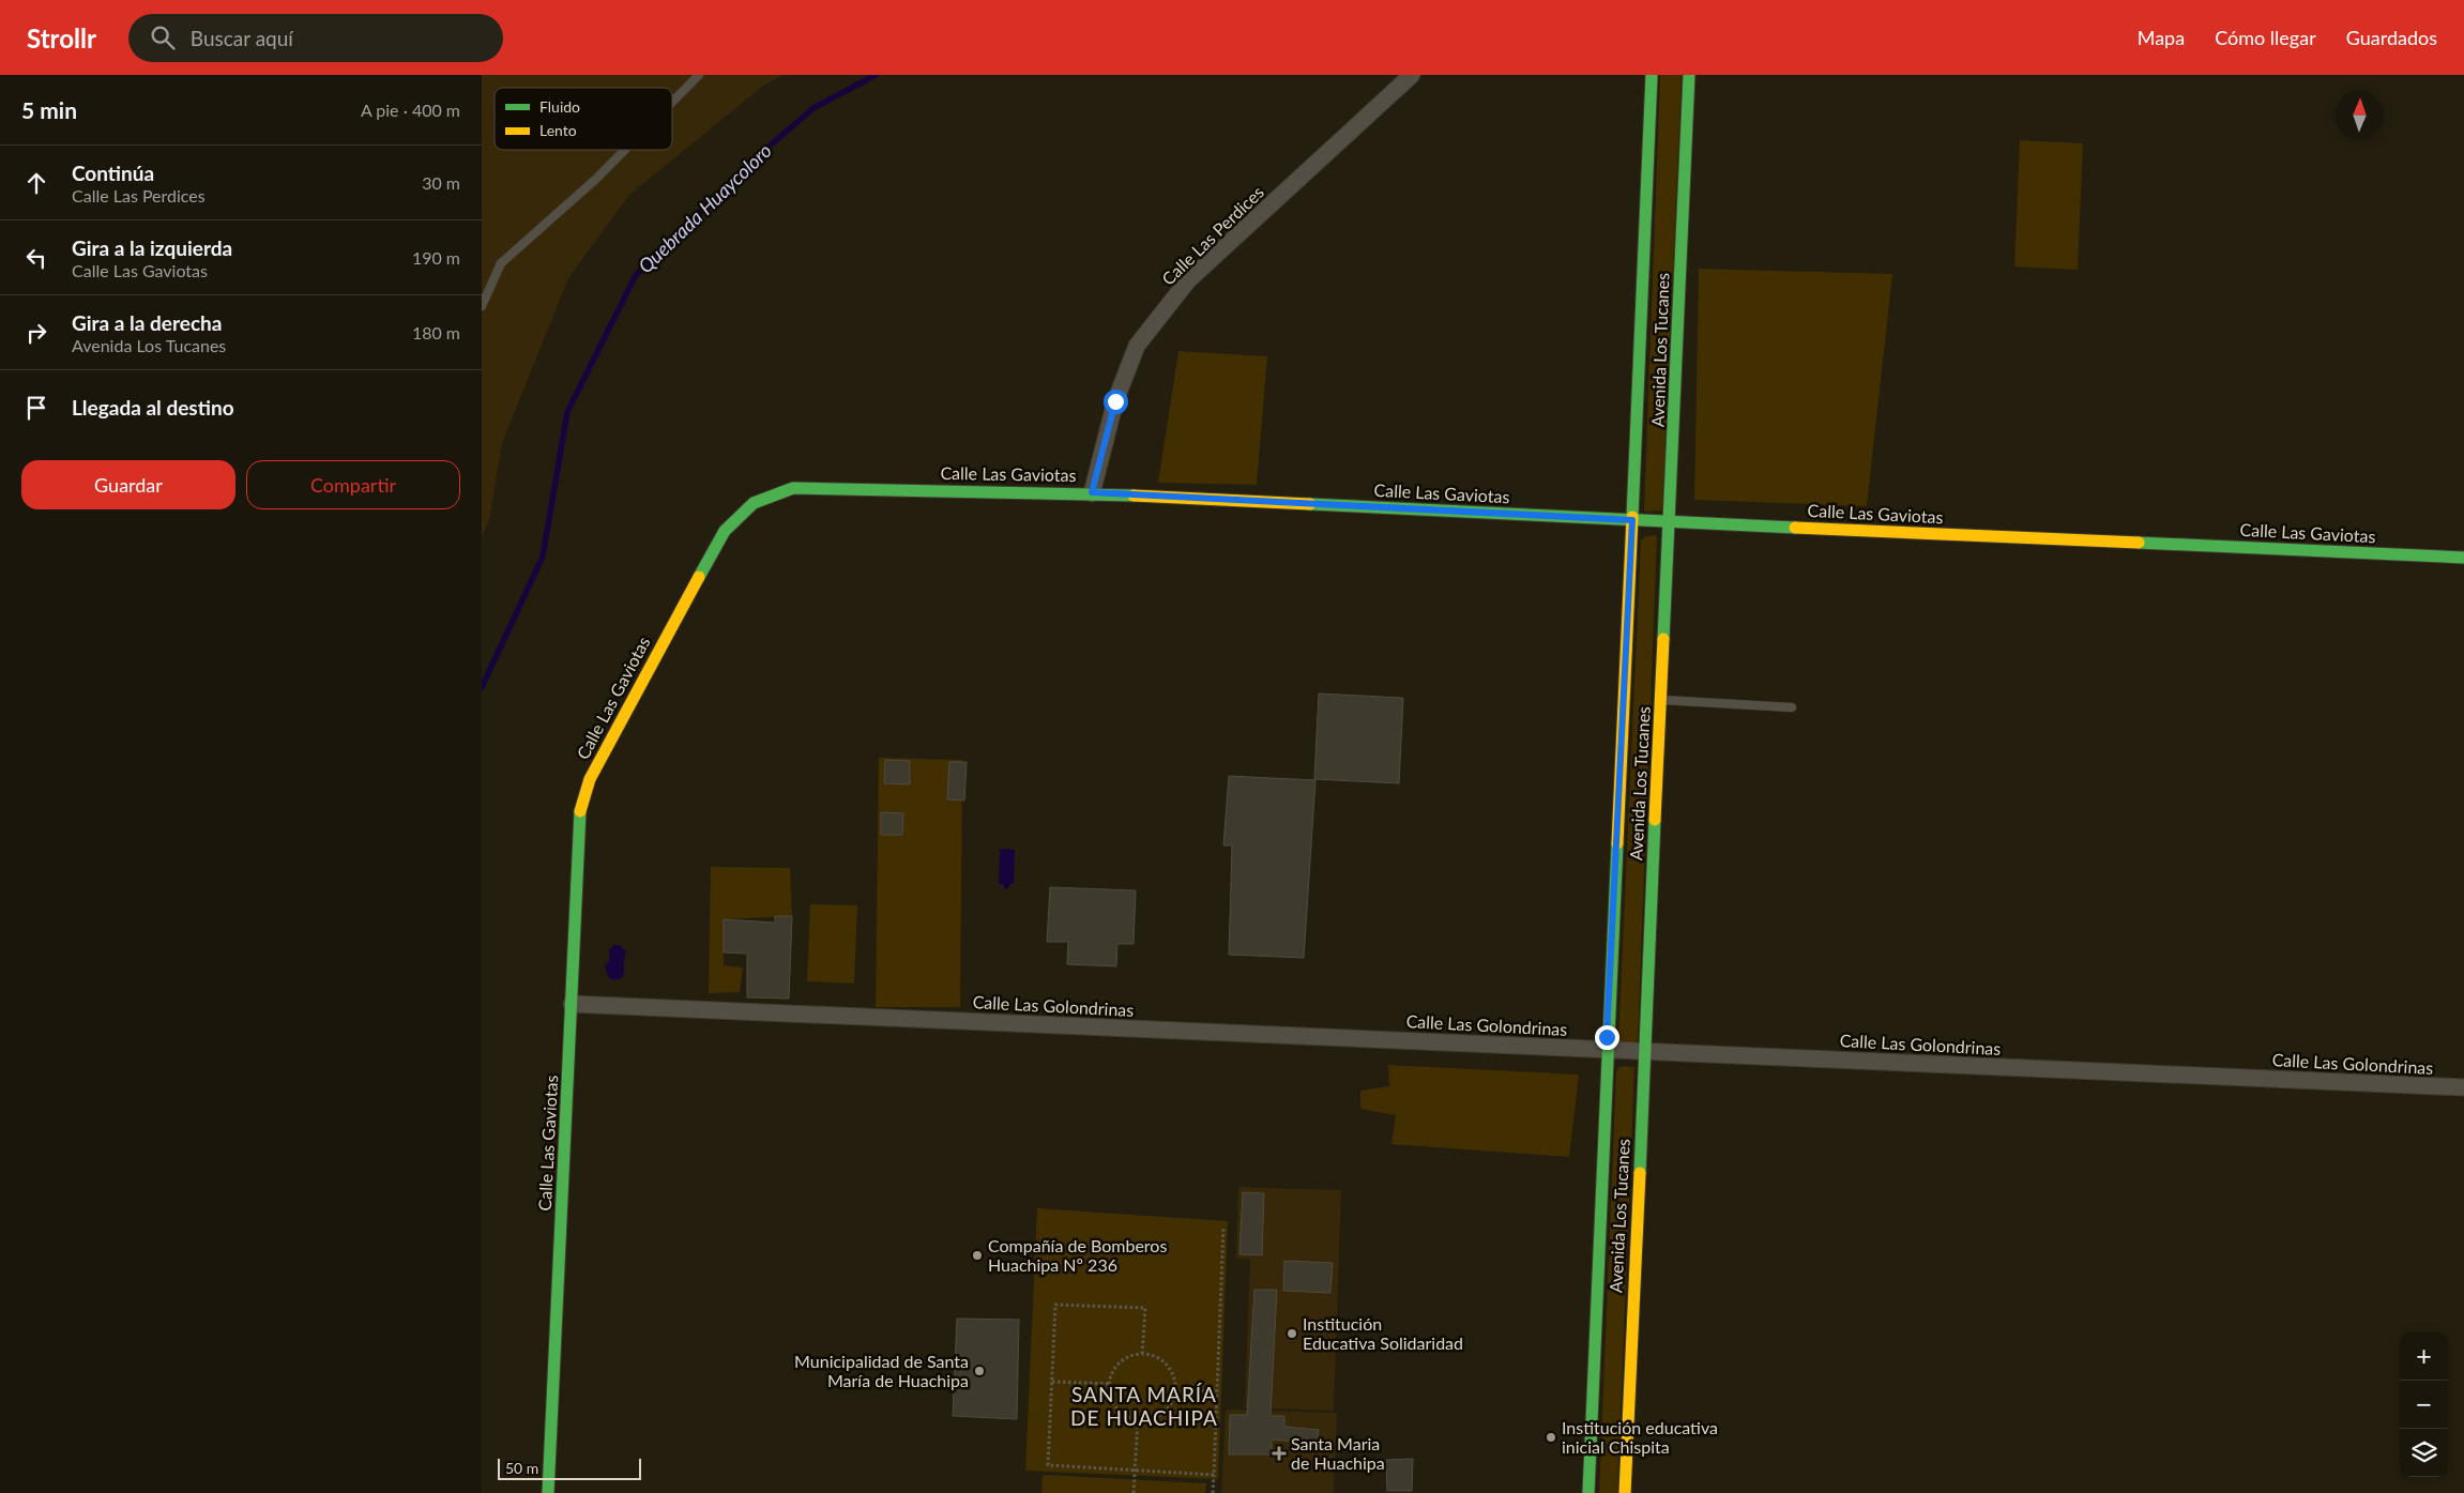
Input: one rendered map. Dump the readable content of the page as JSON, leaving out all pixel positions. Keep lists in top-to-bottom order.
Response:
{
  "streets": {
    "street": [
      "Calle Las Perdices",
      "Avenida Los Tucanes",
      "Calle Las Gaviotas",
      "Calle Las Golondrinas"
    ]
  },
  "crossings": [
    ["Calle Las Perdices", "Calle Las Gaviotas"],
    ["Avenida Los Tucanes", "Calle Las Gaviotas"],
    ["Avenida Los Tucanes", "Calle Las Golondrinas"],
    ["Calle Las Gaviotas", "Calle Las Golondrinas"]
  ],
  "districts": ["SANTA MARÍA DE HUACHIPA"],
  "water": ["Quebrada Huaycoloro"],
  "places": {
    "other": [
      "Compañía de Bomberos Huachipa Nº 236",
      "Institución Educativa Solidaridad",
      "Municipalidad de Santa María de Huachipa",
      "Institución educativa inicial Chispita"
    ],
    "health": ["Santa Maria de Huachipa"]
  },
  "legend": ["Fluido", "Lento"],
  "scale_bar": "50 m",
  "north": "top",
  "page": {
    "header": "Strollr",
    "search": "Buscar aquí",
    "nav": ["Mapa", "Cómo llegar", "Guardados"],
    "heading": ["5 min", "A pie · 400 m"],
    "list": [
      ["Continúa", "Calle Las Perdices", "30 m"],
      ["Gira a la izquierda", "Calle Las Gaviotas", "190 m"],
      ["Gira a la derecha", "Avenida Los Tucanes", "180 m"],
      "Llegada al destino"
    ],
    "buttons": ["Guardar", "Compartir"],
    "map_buttons": ["+", "−"],
    "scale": "50 m"
  }
}
